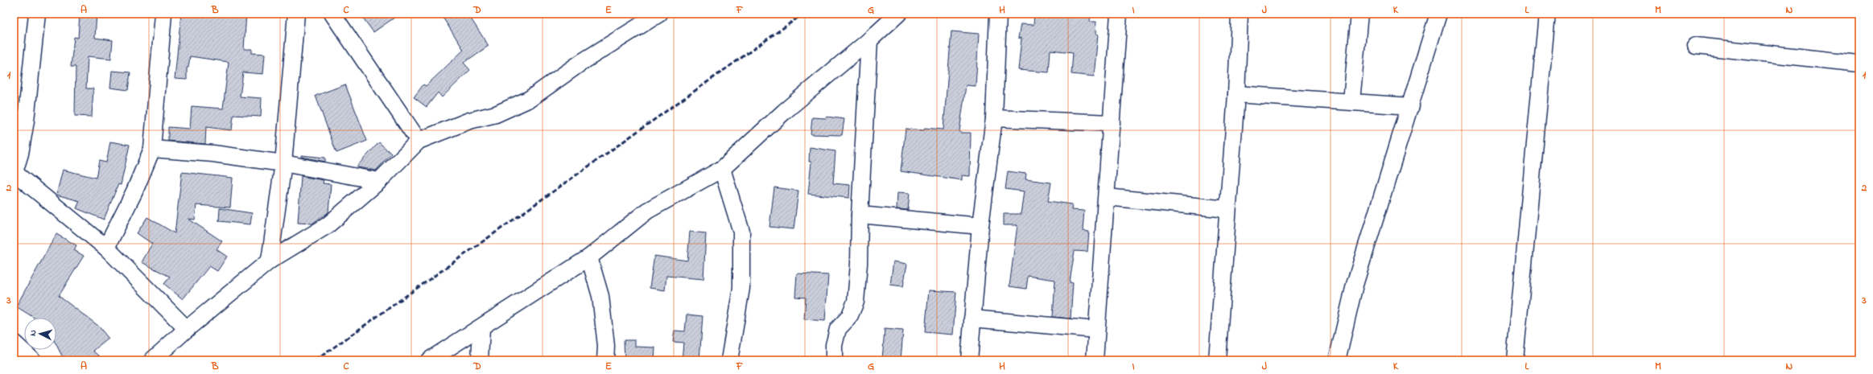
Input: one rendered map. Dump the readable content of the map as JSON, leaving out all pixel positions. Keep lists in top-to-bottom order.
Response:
{
  "north": "left",
  "grid": {
    "columns": [
      "A",
      "B",
      "C",
      "D",
      "E",
      "F",
      "G",
      "H",
      "I",
      "J",
      "K",
      "L",
      "M",
      "N"
    ],
    "rows": ["1", "2", "3"]
  }
}
